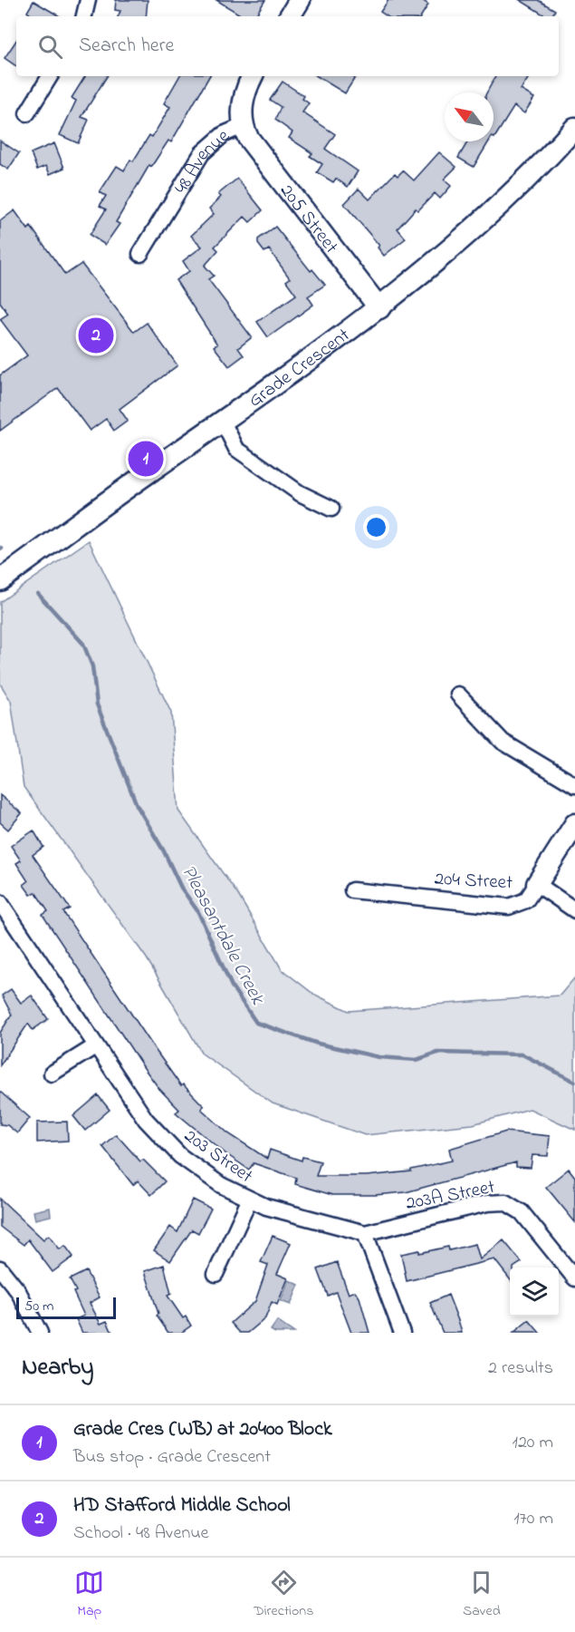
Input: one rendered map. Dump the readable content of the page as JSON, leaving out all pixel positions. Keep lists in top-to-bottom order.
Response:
{
  "streets": {
    "street": [
      "48 Avenue",
      "205 Street",
      "Grade Crescent",
      "204 Street",
      "203 Street",
      "203A Street"
    ]
  },
  "crossings": [
    ["48 Avenue", "205 Street"],
    ["205 Street", "Grade Crescent"],
    ["203 Street", "203A Street"]
  ],
  "water": ["Pleasantdale Creek"],
  "scale_bar": "50 m",
  "north": "top left",
  "page": {
    "search": "Search here",
    "pins": ["2", "1"],
    "scale": "50 m",
    "heading": ["Nearby", "2 results"],
    "list": [
      {
        "mark": "1",
        "name": "Grade Cres (WB) at 20400 Block",
        "note": "Bus stop · Grade Crescent",
        "value": "120 m"
      },
      {
        "mark": "2",
        "name": "HD Stafford Middle School",
        "note": "School · 48 Avenue",
        "value": "170 m"
      }
    ],
    "nav": ["Map", "Directions", "Saved"]
  }
}
